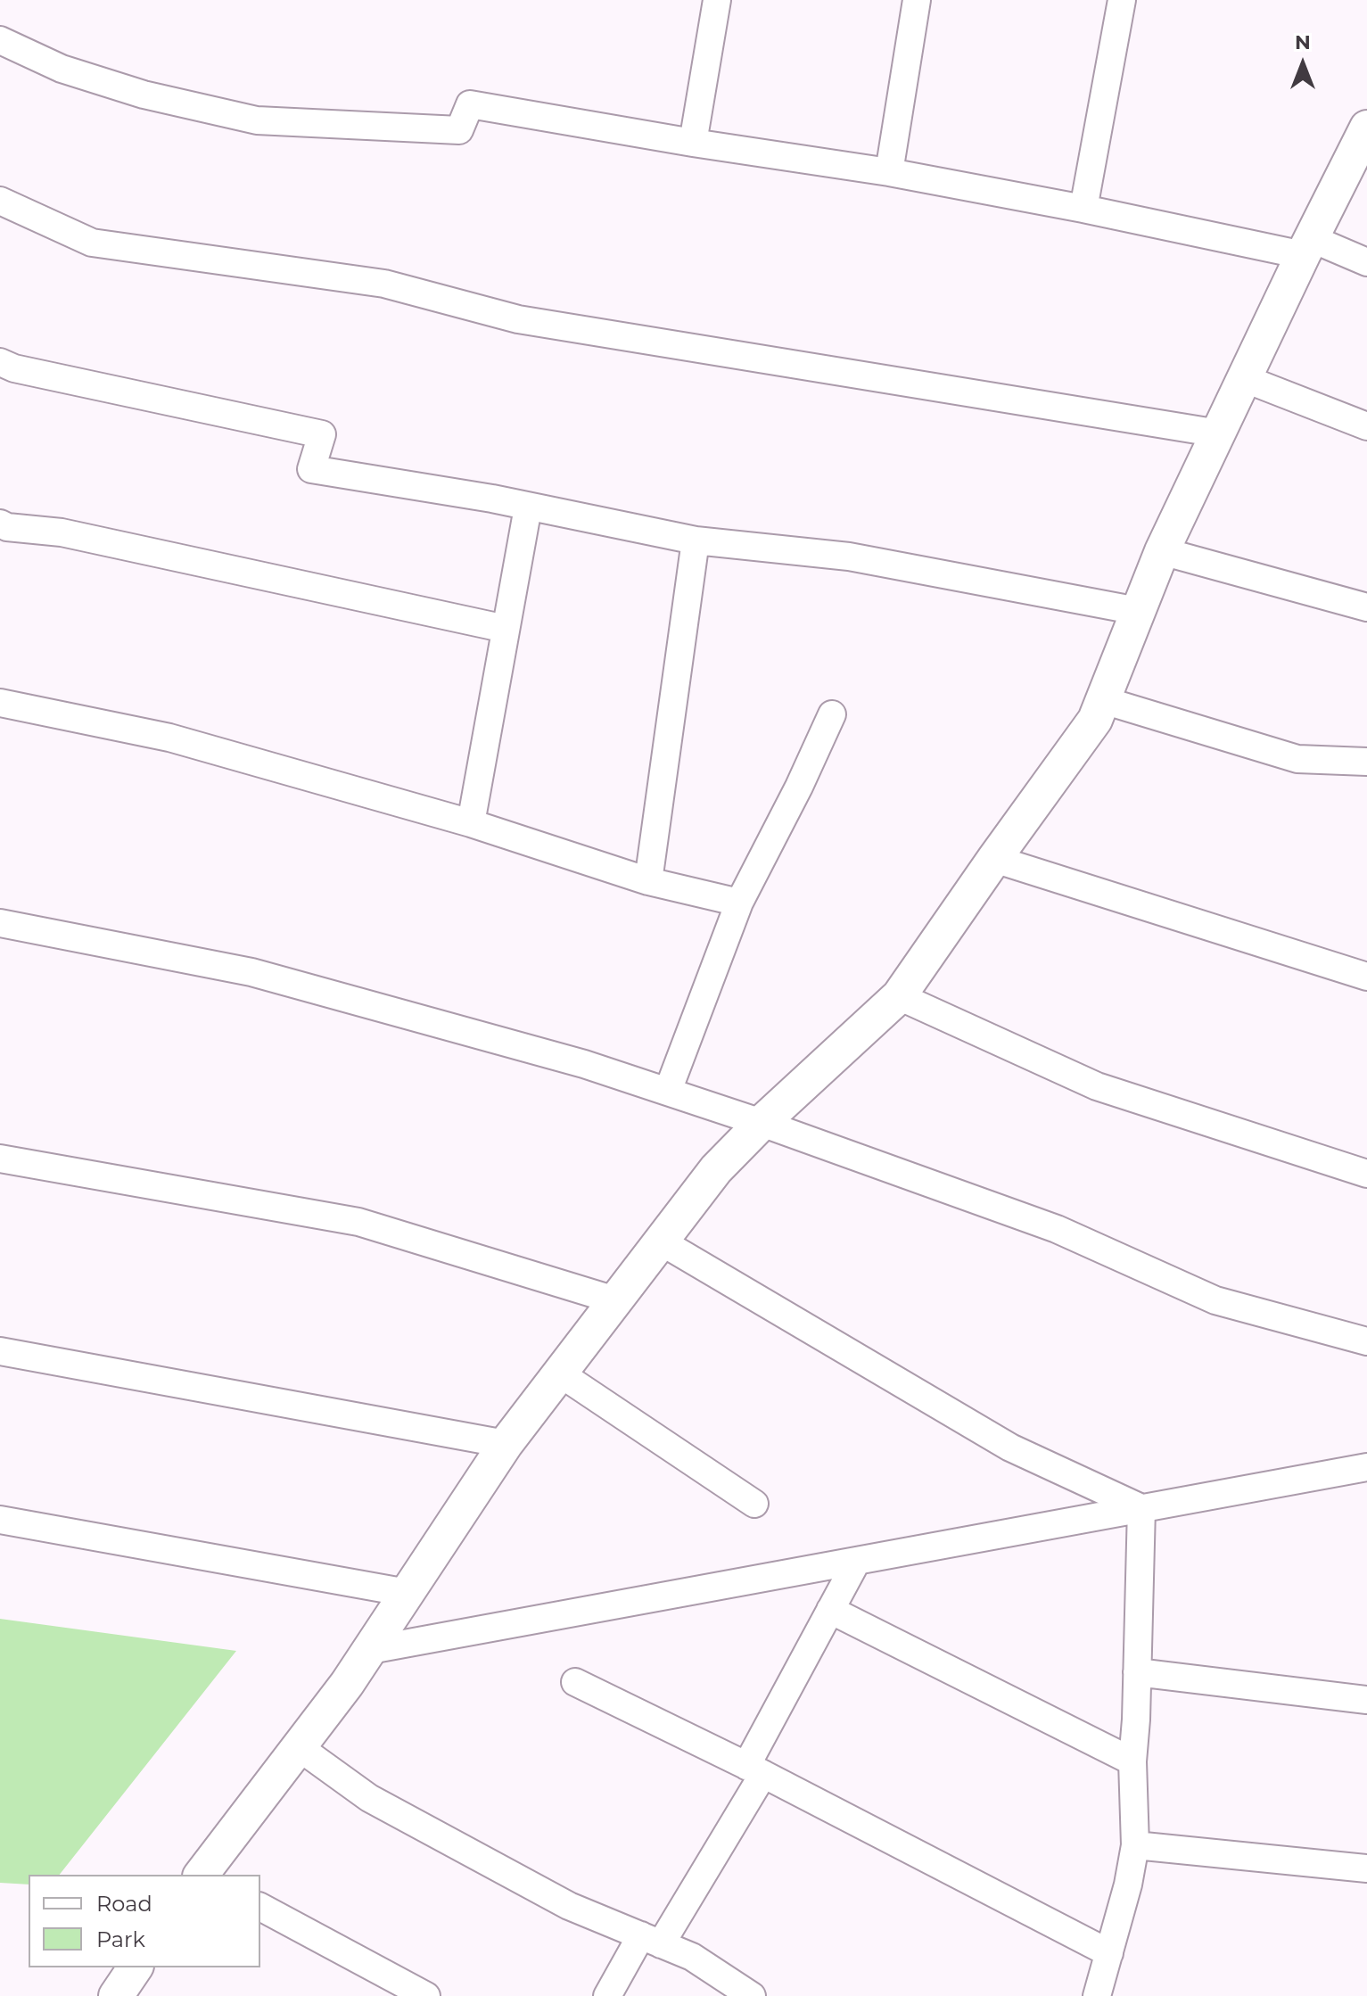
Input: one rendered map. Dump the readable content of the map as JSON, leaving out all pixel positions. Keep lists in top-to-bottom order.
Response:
{
  "legend": ["Road", "Park"],
  "north": "top"
}
